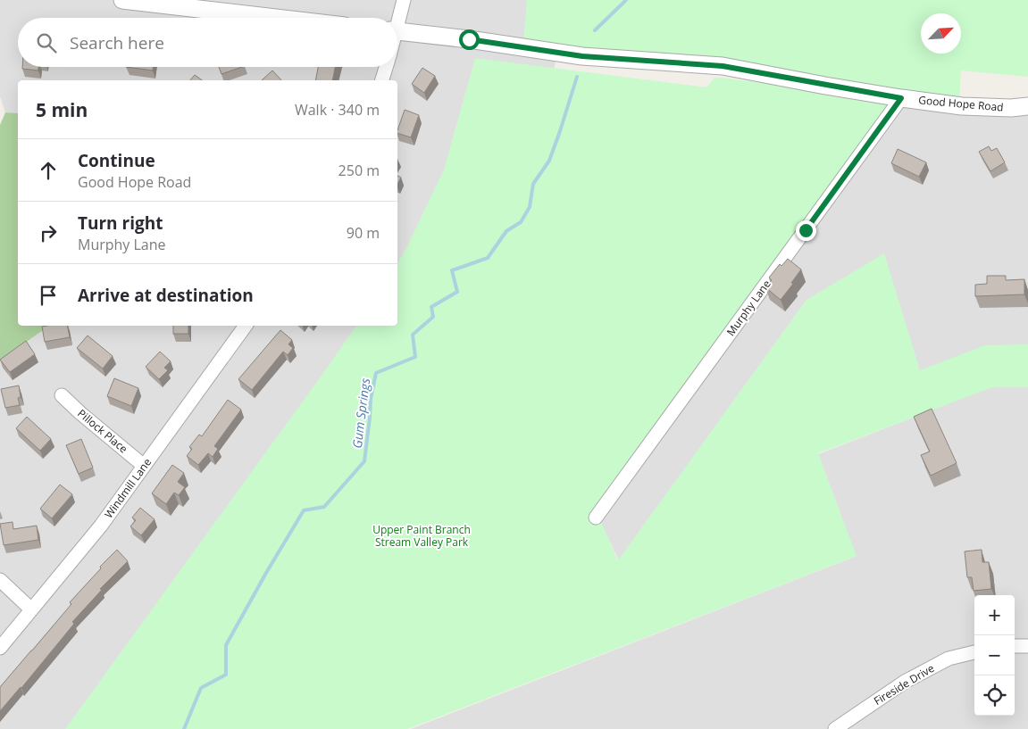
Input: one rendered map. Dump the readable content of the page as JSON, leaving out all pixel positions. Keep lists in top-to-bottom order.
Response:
{
  "streets": {
    "street": [
      "Good Hope Road",
      "Murphy Lane",
      "Pillock Place",
      "Windmill Lane",
      "Fireside Drive"
    ]
  },
  "crossings": [
    ["Good Hope Road", "Murphy Lane"],
    ["Pillock Place", "Windmill Lane"]
  ],
  "water": ["Gum Springs"],
  "parks": ["Upper Paint Branch Stream Valley Park"],
  "north": "top right",
  "page": {
    "search": "Search here",
    "heading": ["5 min", "Walk · 340 m"],
    "list": [
      ["Continue", "Good Hope Road", "250 m"],
      ["Turn right", "Murphy Lane", "90 m"],
      "Arrive at destination"
    ],
    "map_buttons": ["+", "−"]
  }
}
